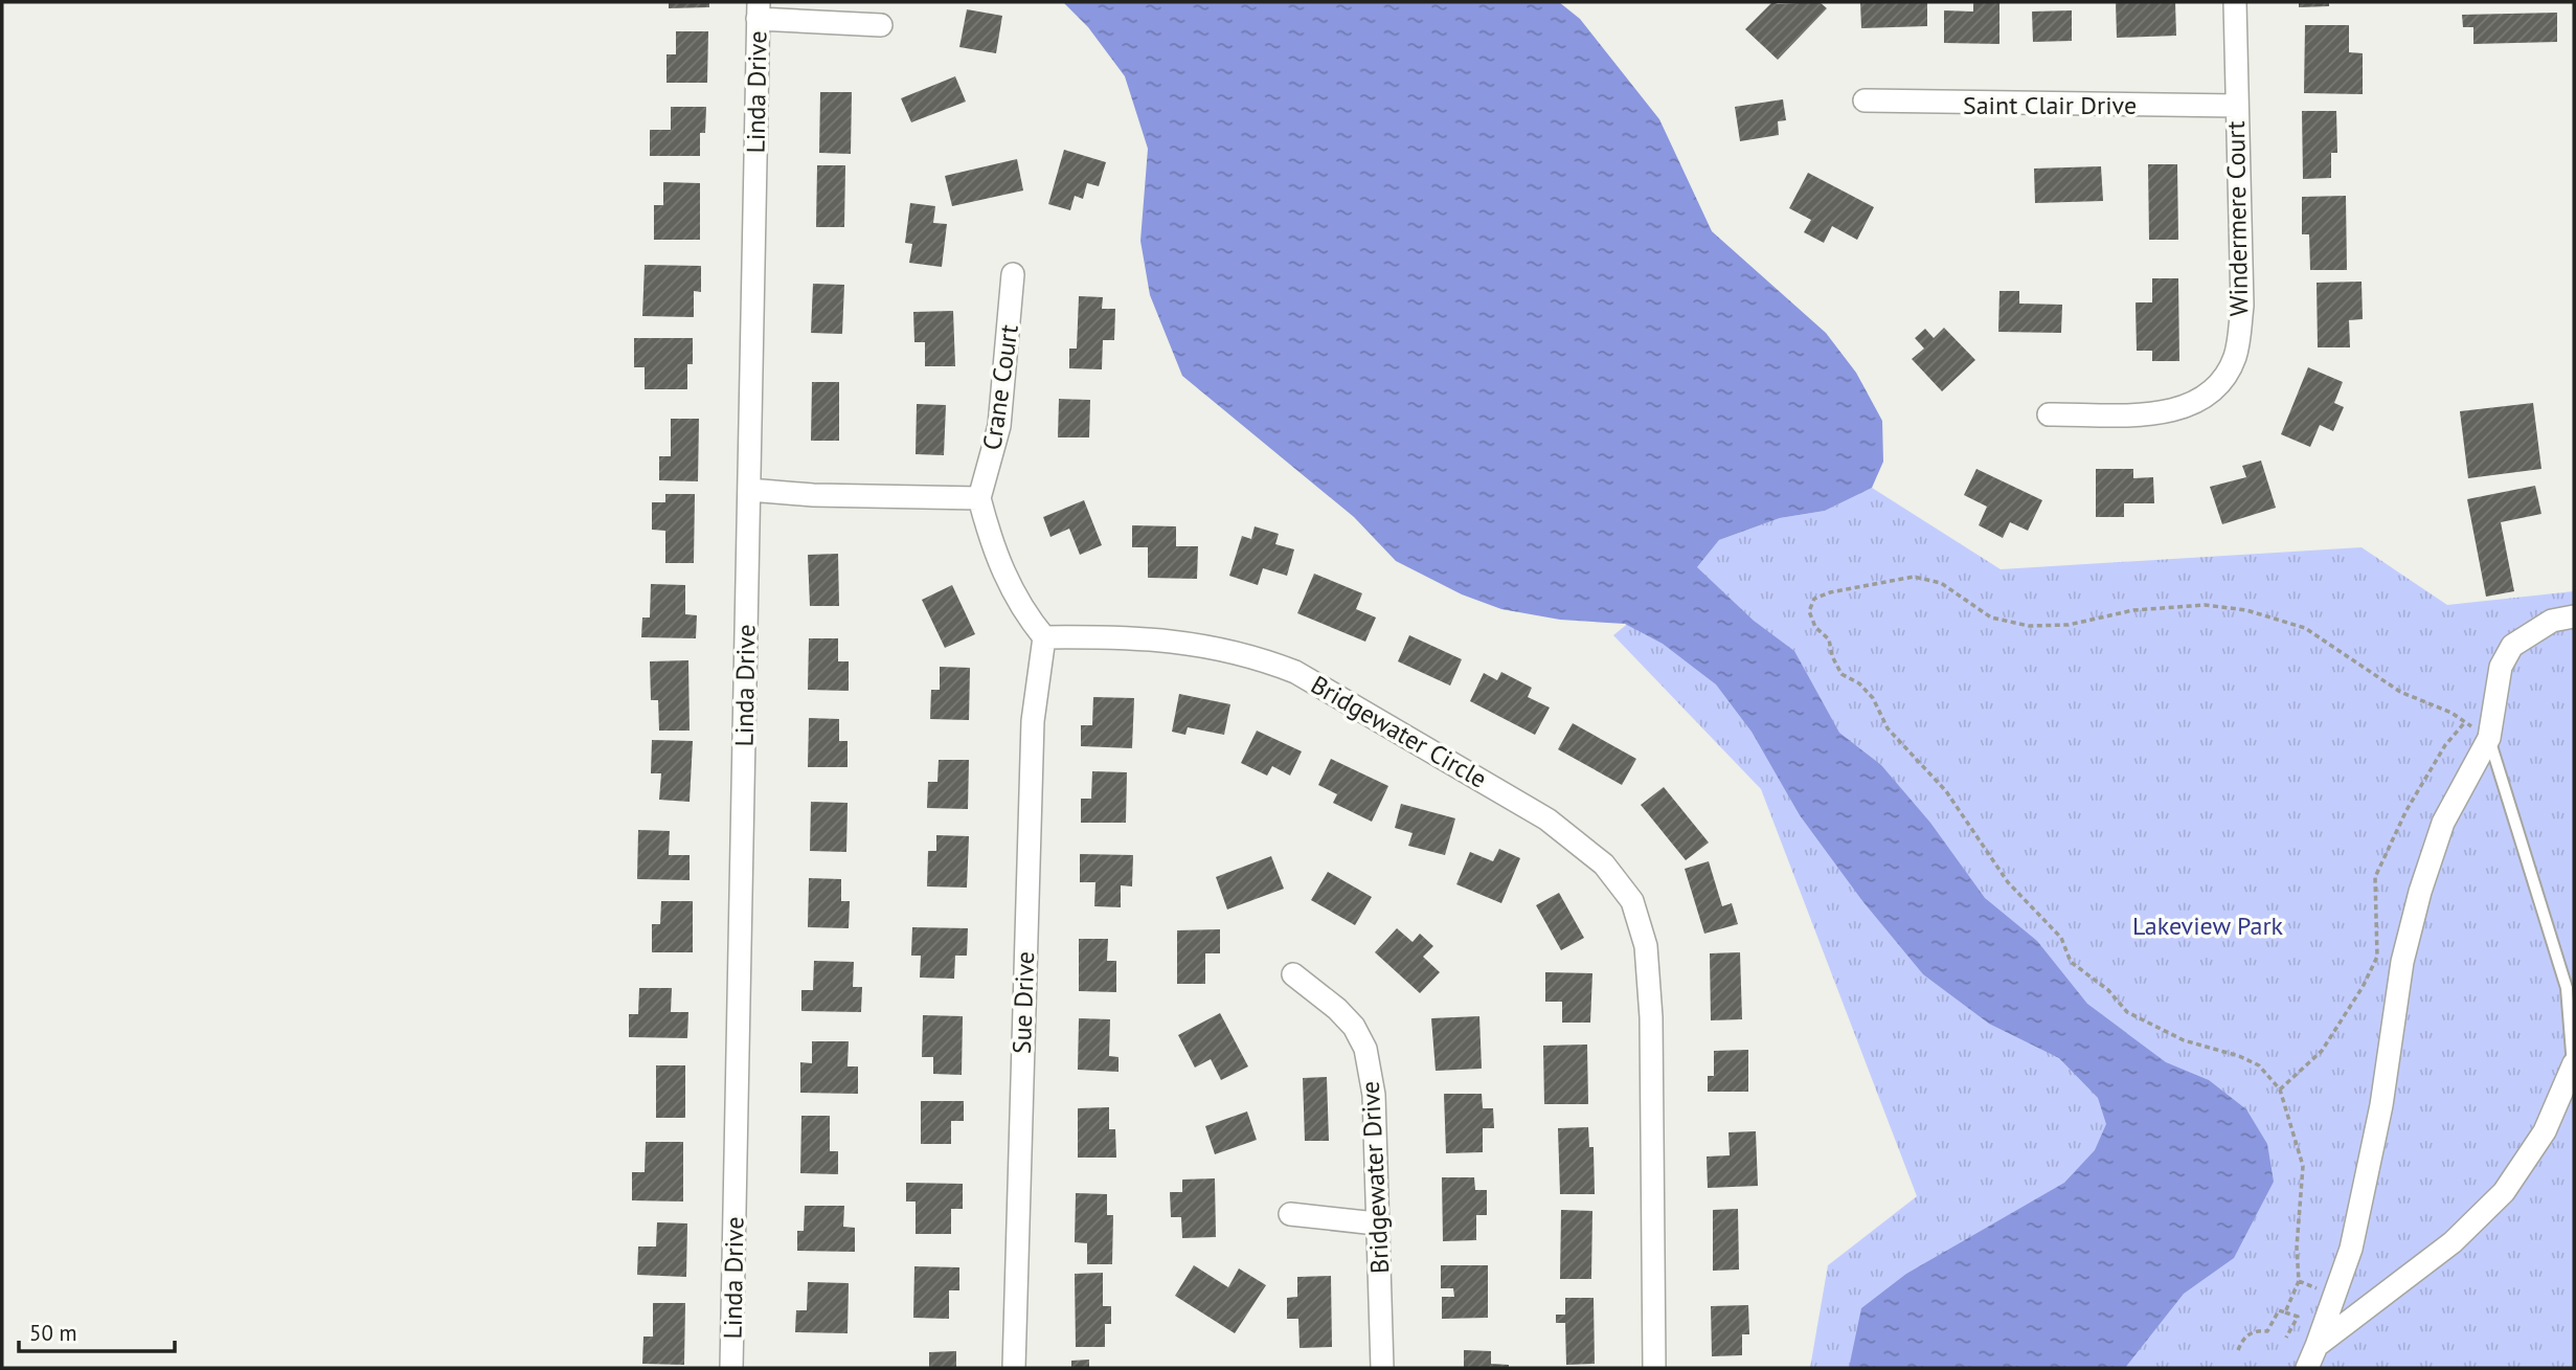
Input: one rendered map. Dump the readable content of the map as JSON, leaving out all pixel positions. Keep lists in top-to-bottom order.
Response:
{
  "streets": {
    "street": [
      "Linda Drive",
      "Saint Clair Drive",
      "Windermere Court",
      "Crane Court",
      "Bridgewater Circle",
      "Sue Drive",
      "Bridgewater Drive"
    ]
  },
  "crossings": [
    ["Saint Clair Drive", "Windermere Court"],
    ["Bridgewater Circle", "Sue Drive"]
  ],
  "parks": ["Lakeview Park"],
  "scale_bar": "50 m"
}
